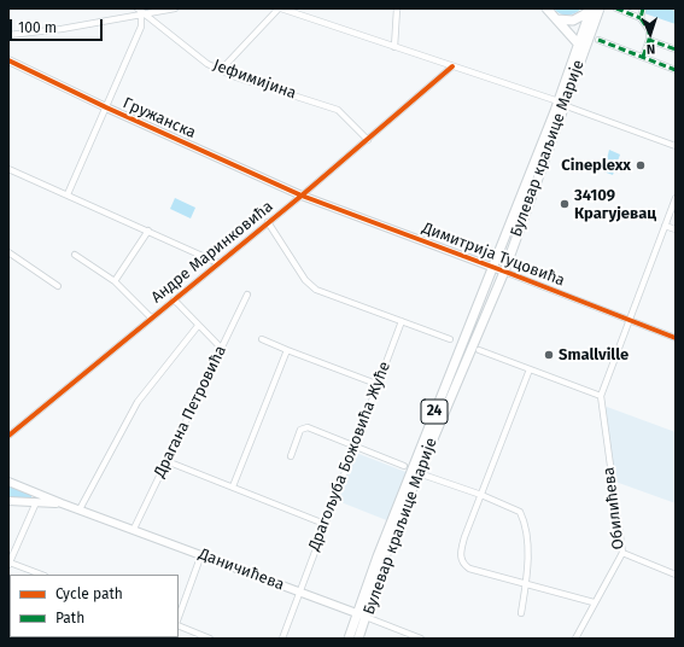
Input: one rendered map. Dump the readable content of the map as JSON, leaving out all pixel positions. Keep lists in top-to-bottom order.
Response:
{
  "streets": {
    "main road": ["Булевар краљице Марије", "24"],
    "street": [
      "Јефимијина",
      "Гружанска",
      "Андре Маринковића",
      "Димитрија Туцовића",
      "Драгана Петровића",
      "Драгољуба Божовића Жуће",
      "Обилићева",
      "Даничићева"
    ]
  },
  "crossings": [
    ["Јефимијина", "Андре Маринковића"],
    ["Гружанска", "Андре Маринковића"],
    ["Гружанска", "Димитрија Туцовића"],
    ["Булевар краљице Марије", "Димитрија Туцовића"],
    ["Булевар краљице Марије", "Даничићева"],
    ["Андре Маринковића", "Димитрија Туцовића"],
    ["Драгана Петровића", "Даничићева"],
    ["Драгољуба Божовића Жуће", "Даничићева"]
  ],
  "places": ["Cineplexx", "34109 Крагујевац", "Smallville"],
  "legend": ["Cycle path", "Path"],
  "scale_bar": "100 m",
  "north": "bottom"
}
